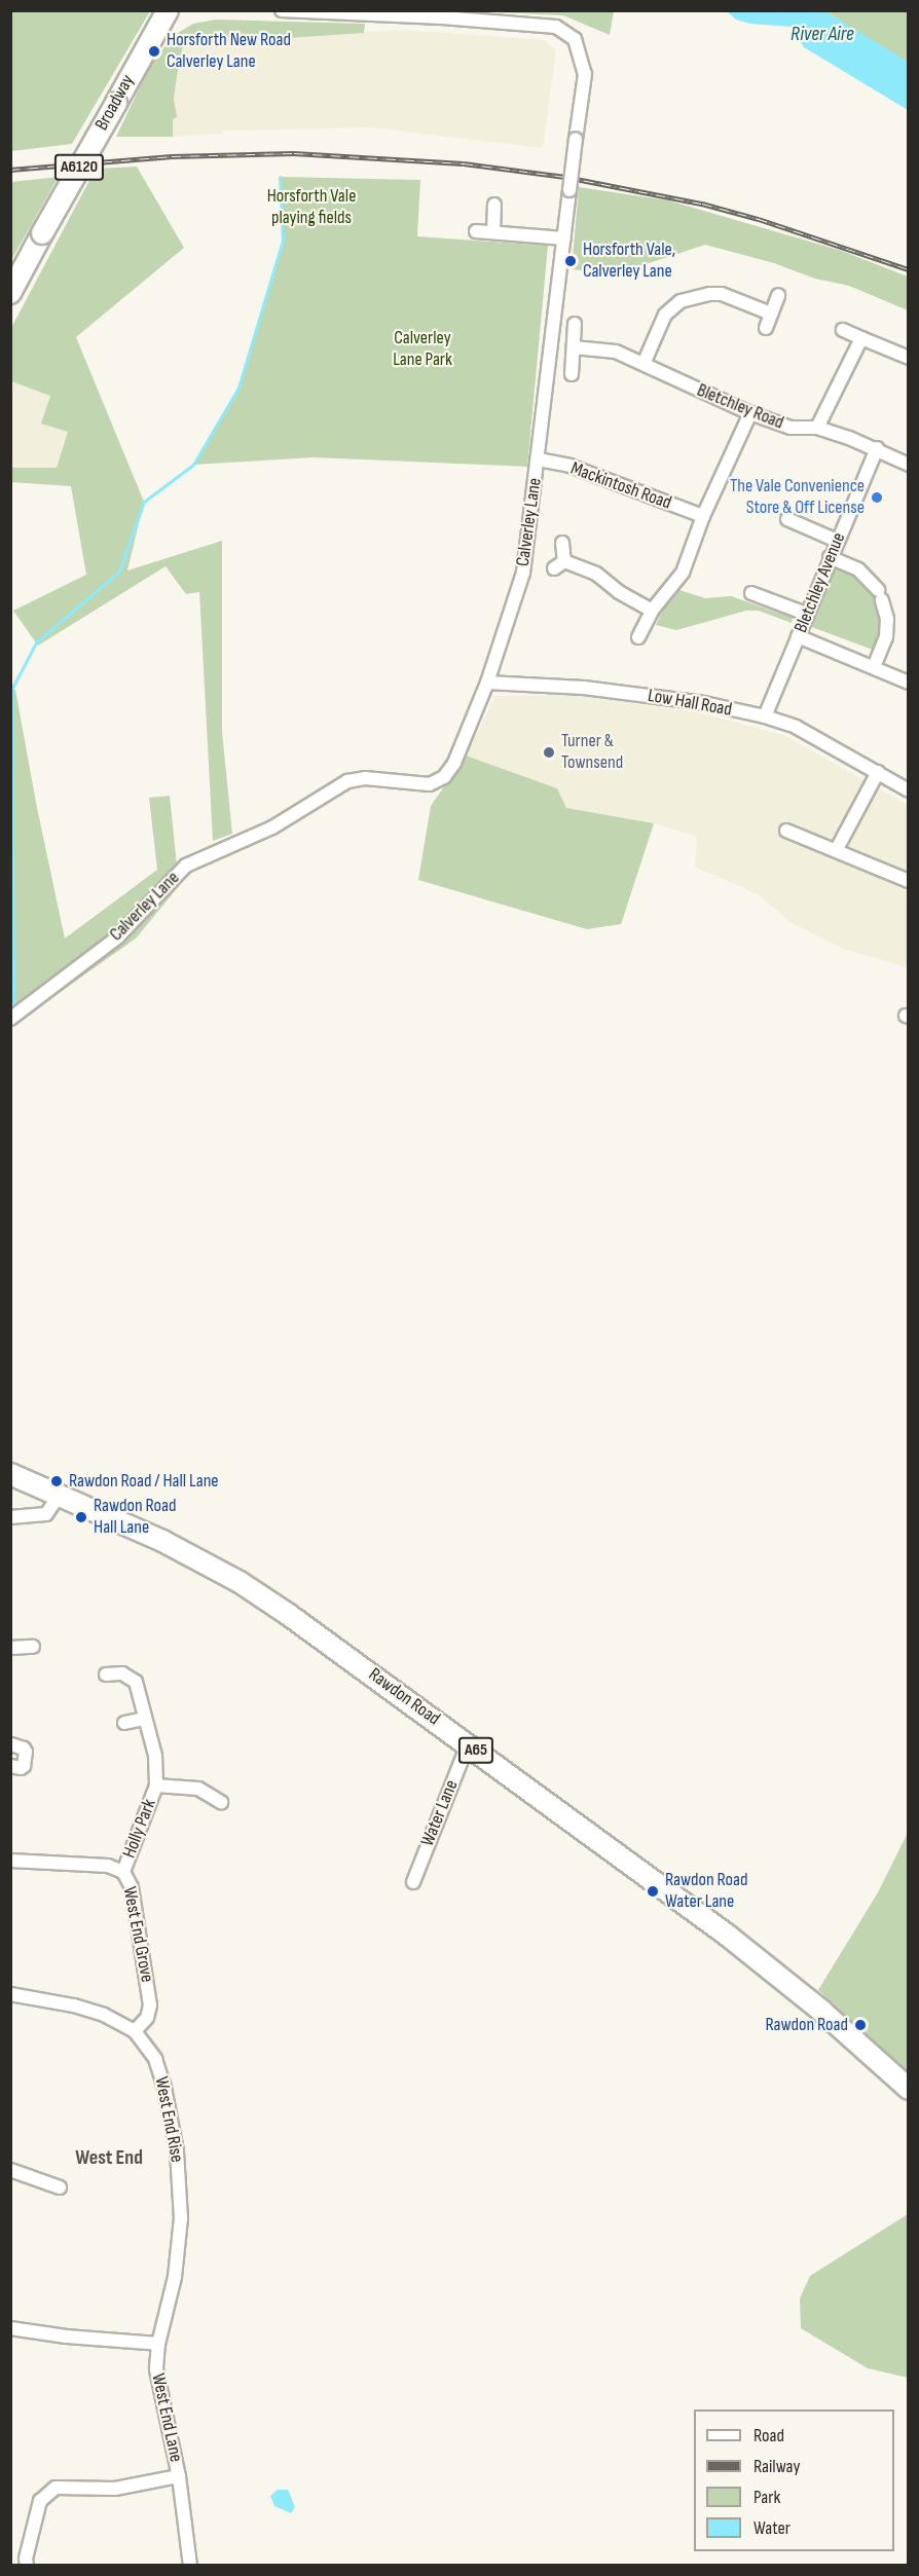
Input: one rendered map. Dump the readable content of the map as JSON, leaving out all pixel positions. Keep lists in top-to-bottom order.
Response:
{
  "streets": {
    "main road": [
      "Broadway",
      "A6120",
      "Rawdon Road",
      "A65"
    ],
    "street": [
      "Bletchley Road",
      "Mackintosh Road",
      "Calverley Lane",
      "Bletchley Avenue",
      "Low Hall Road",
      "Water Lane",
      "Holly Park",
      "West End Grove",
      "West End Rise",
      "West End Lane"
    ]
  },
  "crossings": [
    ["Bletchley Road", "Bletchley Avenue"],
    ["Mackintosh Road", "Calverley Lane"],
    ["Calverley Lane", "Low Hall Road"],
    ["Bletchley Avenue", "Low Hall Road"],
    ["Rawdon Road", "Water Lane"],
    ["Holly Park", "West End Grove"],
    ["West End Grove", "West End Rise"],
    ["West End Rise", "West End Lane"]
  ],
  "districts": ["West End"],
  "water": ["River Aire"],
  "parks": ["Horsforth Vale playing fields", "Calverley Lane Park"],
  "places": [
    "Horsforth New Road Calverley Lane",
    "Horsforth Vale, Calverley Lane",
    "The Vale Convenience Store & Off License",
    "Turner & Townsend",
    "Rawdon Road / Hall Lane",
    "Rawdon Road Hall Lane",
    "Rawdon Road Water Lane",
    "Rawdon Road"
  ],
  "legend": [
    "Road",
    "Railway",
    "Park",
    "Water"
  ]
}
